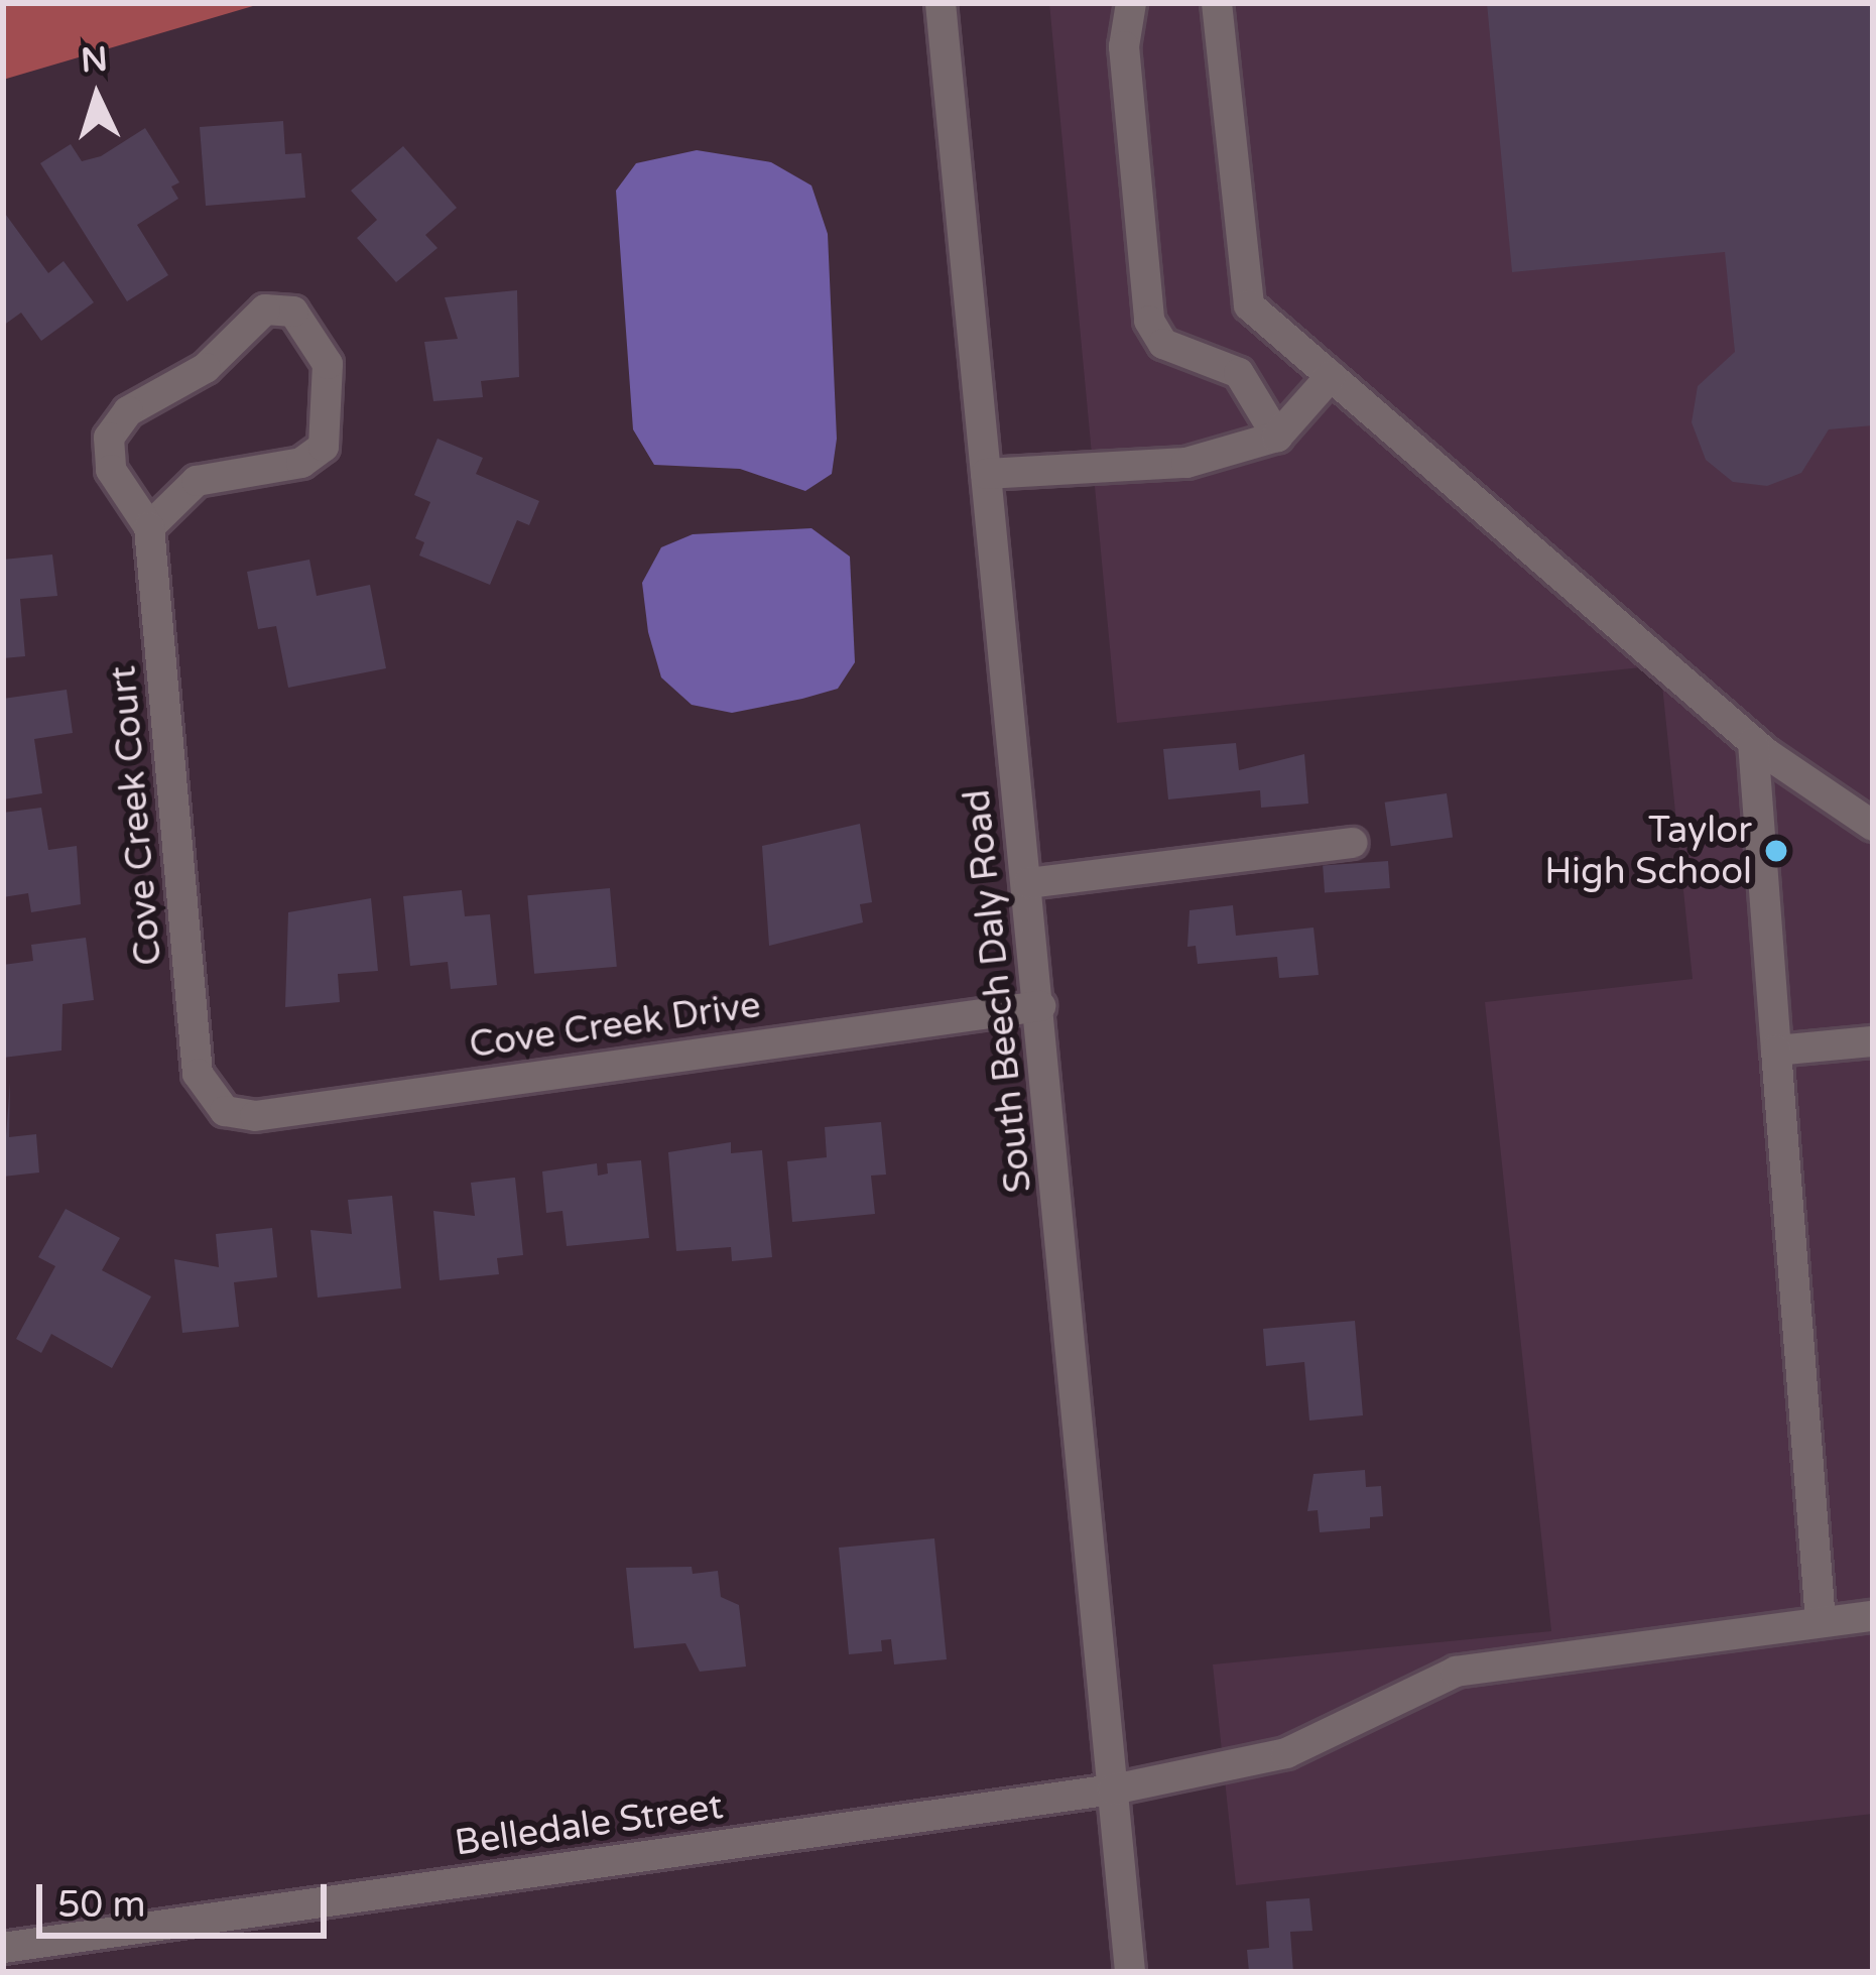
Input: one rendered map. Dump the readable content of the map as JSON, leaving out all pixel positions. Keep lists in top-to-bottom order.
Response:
{
  "streets": {
    "street": [
      "Cove Creek Court",
      "South Beech Daly Road",
      "Cove Creek Drive",
      "Belledale Street"
    ]
  },
  "crossings": [
    ["Cove Creek Court", "Cove Creek Drive"],
    ["South Beech Daly Road", "Cove Creek Drive"],
    ["South Beech Daly Road", "Belledale Street"]
  ],
  "places": ["Taylor High School"],
  "scale_bar": "50 m",
  "north": "top"
}
